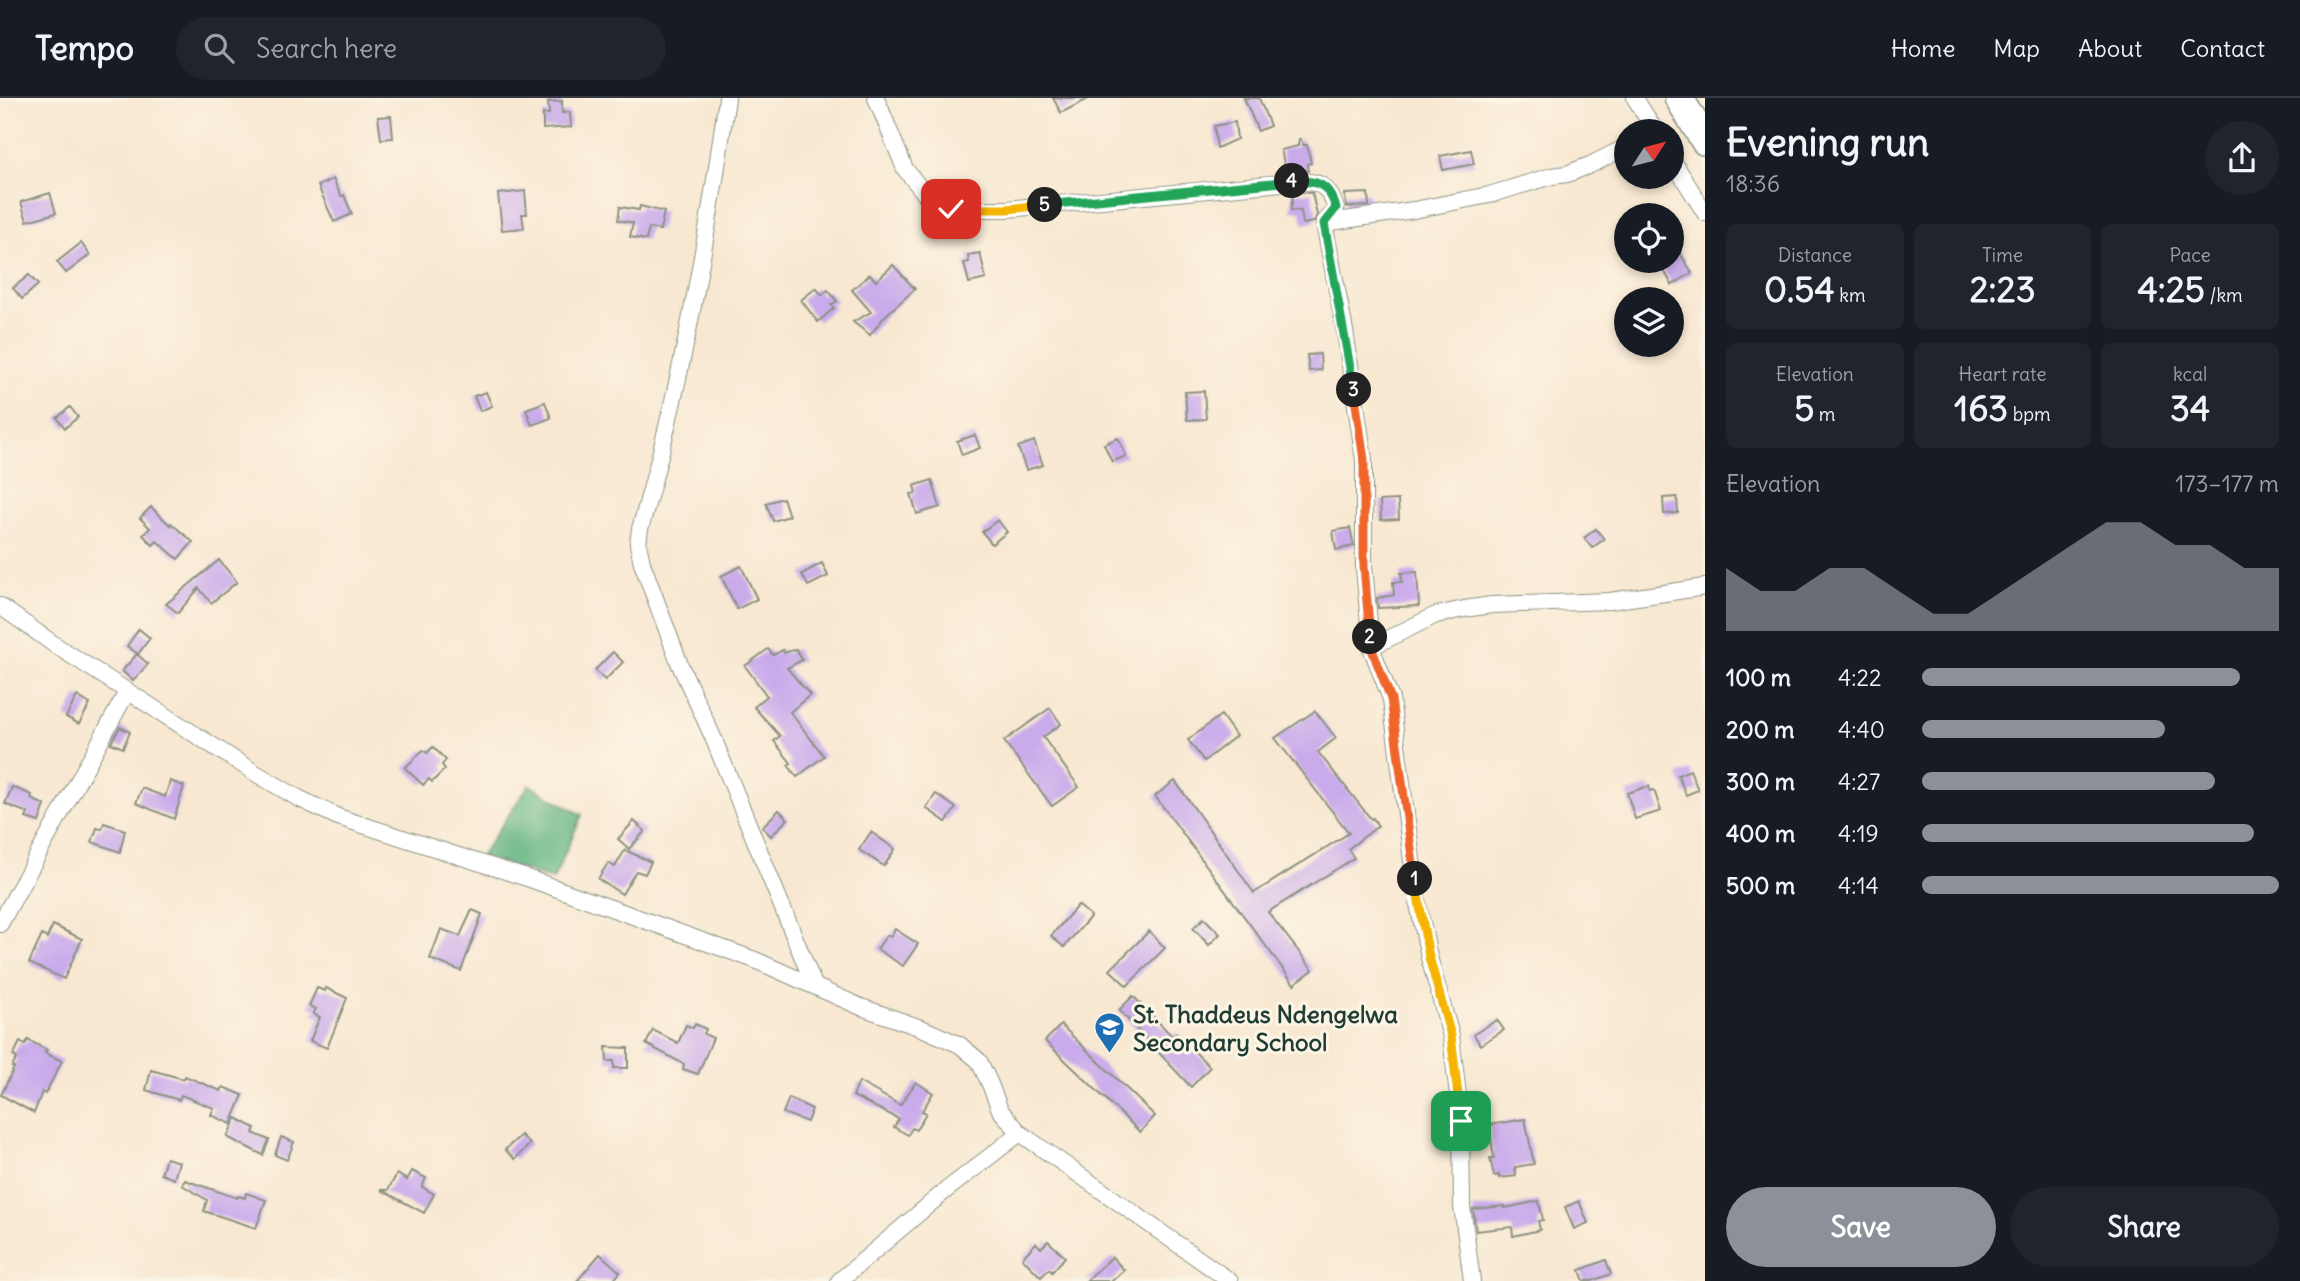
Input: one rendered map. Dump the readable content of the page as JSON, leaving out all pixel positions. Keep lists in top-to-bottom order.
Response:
{
  "places": {
    "school or university": ["St. Thaddeus Ndengelwa Secondary School"]
  },
  "north": "top right",
  "page": {
    "header": "Tempo",
    "search": "Search here",
    "nav": [
      "Home",
      "Map",
      "About",
      "Contact"
    ],
    "heading": ["Evening run", "18:36"],
    "pins": [
      "4",
      "5",
      "3",
      "2",
      "1"
    ],
    "stats": [
      ["Distance", "0.54 km"],
      ["Time", "2:23"],
      ["Pace", "4:25 /km"],
      ["Elevation", "5 m"],
      ["Heart rate", "163 bpm"],
      ["kcal", "34"]
    ],
    "chart": ["Elevation", "173–177 m"],
    "list": [
      {
        "name": "100 m",
        "note": "4:22"
      },
      {
        "name": "200 m",
        "note": "4:40"
      },
      {
        "name": "300 m",
        "note": "4:27"
      },
      {
        "name": "400 m",
        "note": "4:19"
      },
      {
        "name": "500 m",
        "note": "4:14"
      }
    ],
    "buttons": ["Save", "Share"]
  }
}
